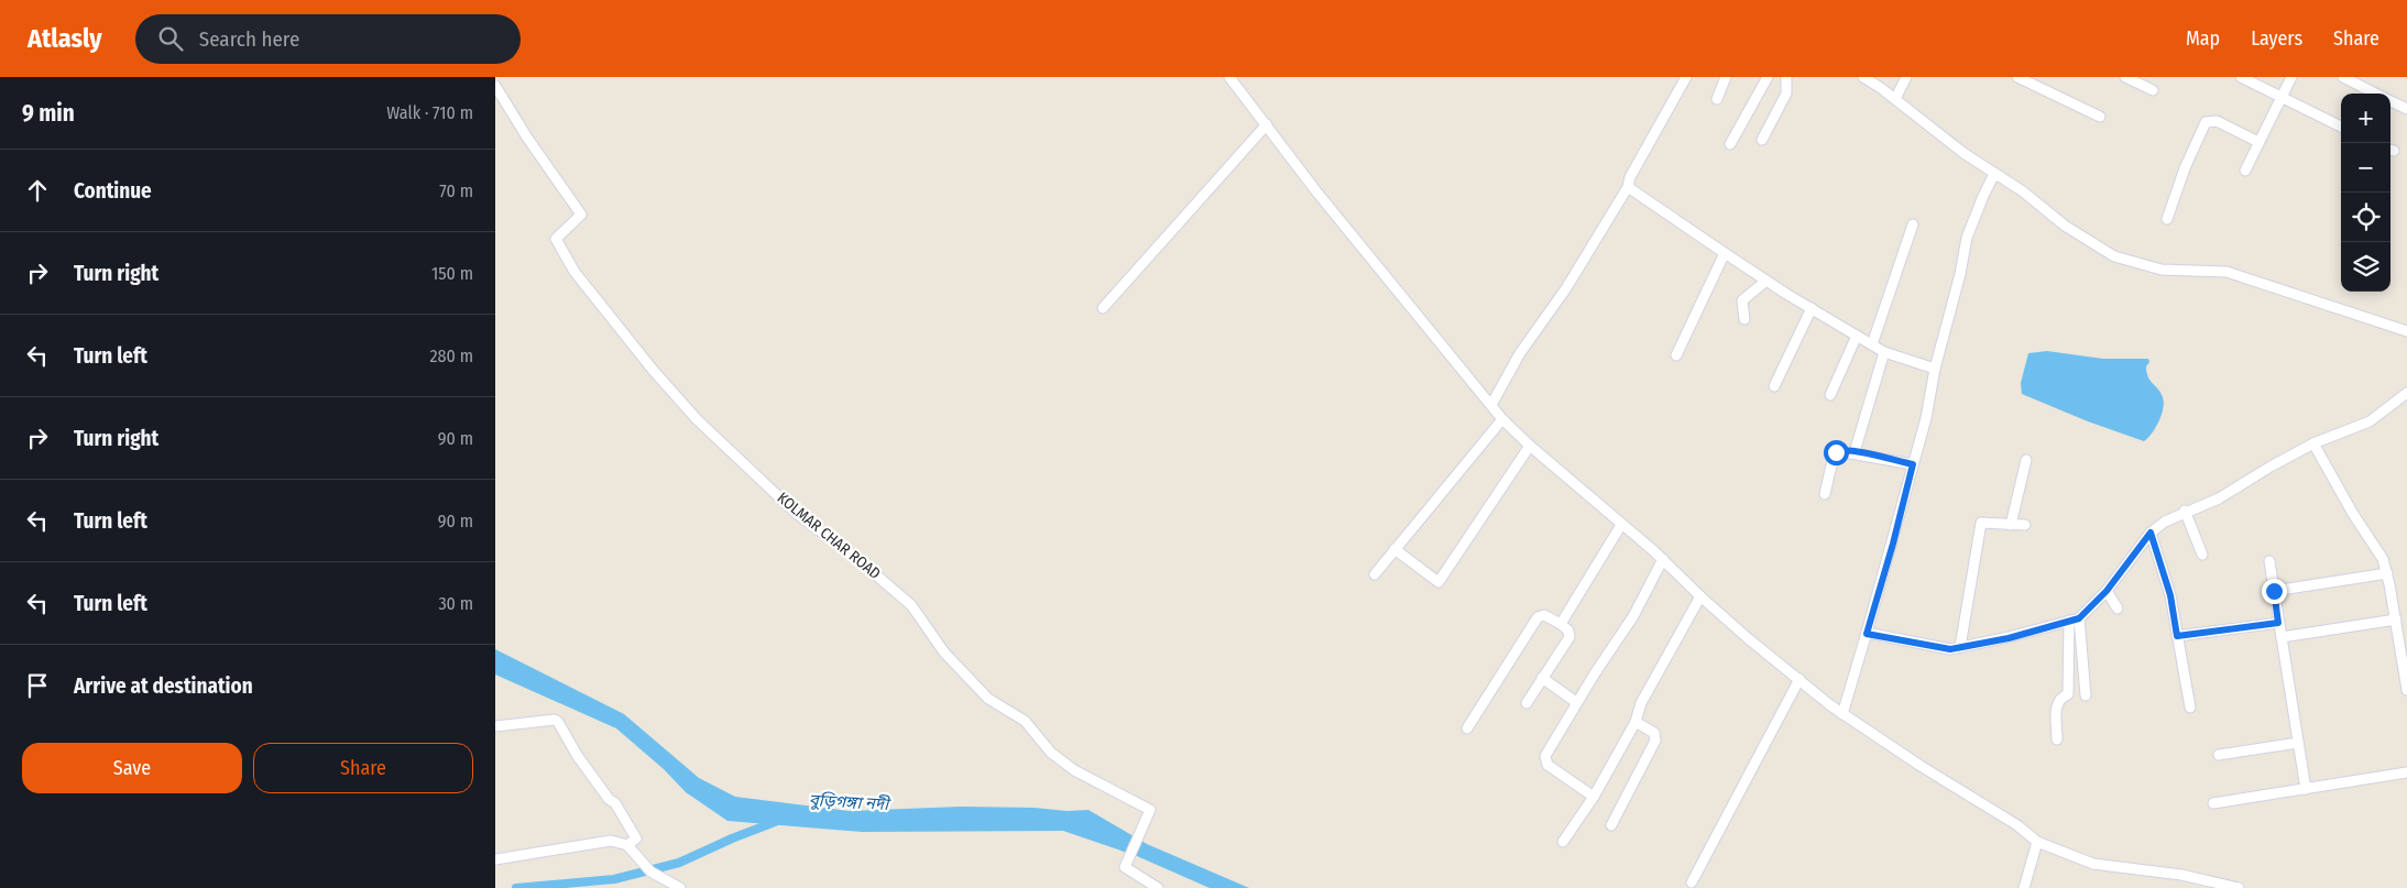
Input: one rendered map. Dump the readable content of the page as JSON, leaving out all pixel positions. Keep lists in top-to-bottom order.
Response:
{
  "streets": {
    "street": ["KOLMAR CHAR ROAD"]
  },
  "water": ["বুড়িগঙ্গা নদী"],
  "page": {
    "header": "Atlasly",
    "search": "Search here",
    "nav": ["Map", "Layers", "Share"],
    "heading": ["9 min", "Walk · 710 m"],
    "map_buttons": ["+", "−"],
    "list": [
      ["Continue", "70 m"],
      ["Turn right", "150 m"],
      ["Turn left", "280 m"],
      ["Turn right", "90 m"],
      ["Turn left", "90 m"],
      ["Turn left", "30 m"],
      "Arrive at destination"
    ],
    "buttons": ["Save", "Share"]
  }
}
